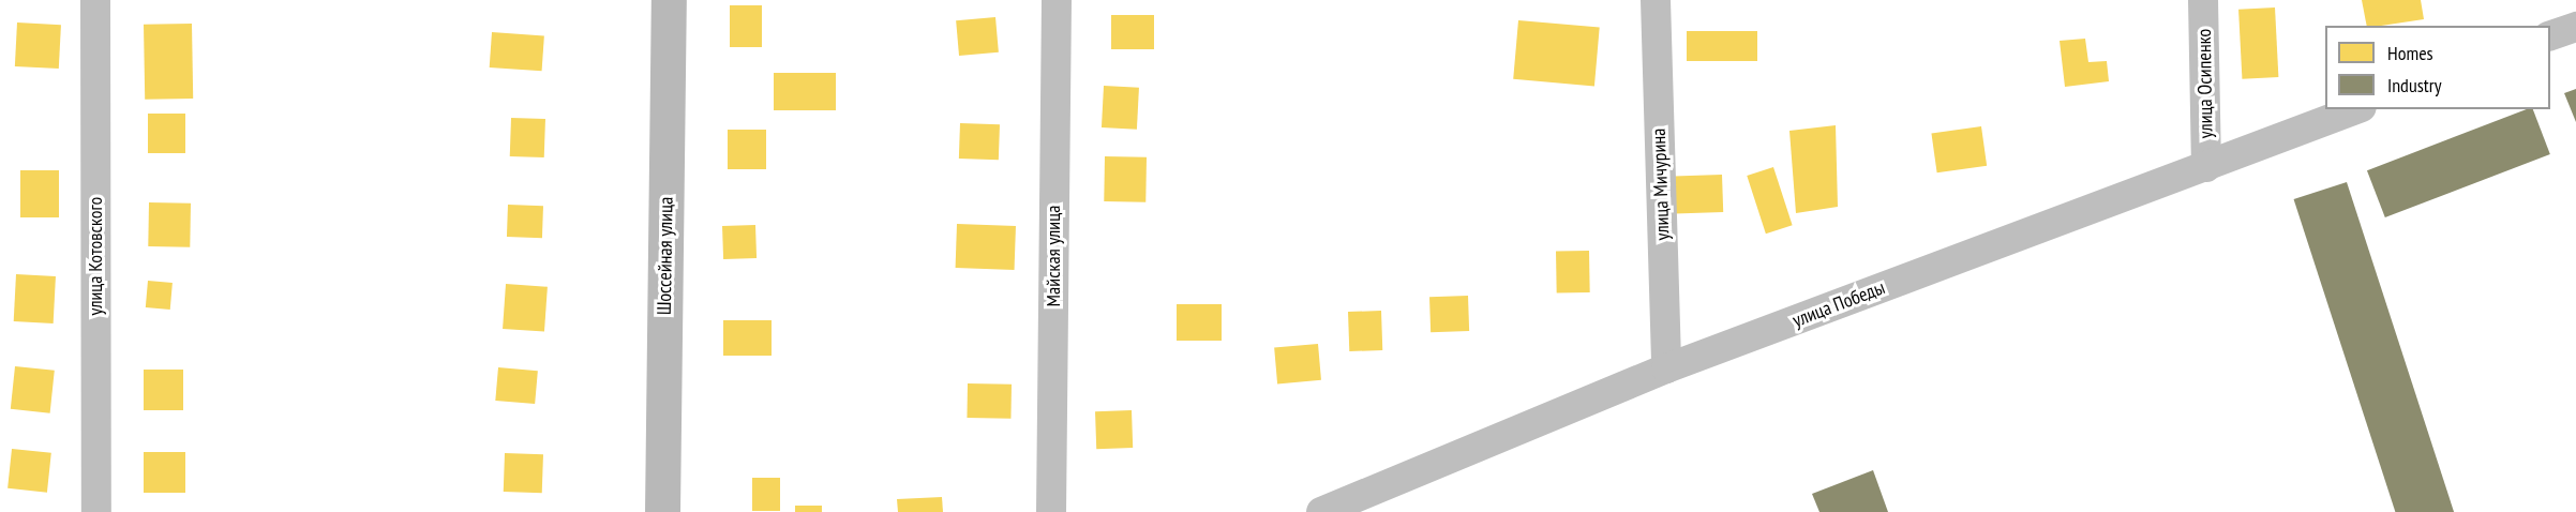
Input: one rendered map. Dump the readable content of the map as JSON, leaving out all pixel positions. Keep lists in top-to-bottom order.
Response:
{
  "streets": {
    "main road": ["Шоссейная улица"],
    "street": [
      "улица Осипенко",
      "улица Мичурина",
      "улица Котовского",
      "Майская улица",
      "улица Победы"
    ]
  },
  "crossings": [
    ["улица Осипенко", "улица Победы"],
    ["улица Мичурина", "улица Победы"]
  ],
  "legend": ["Homes", "Industry"]
}
